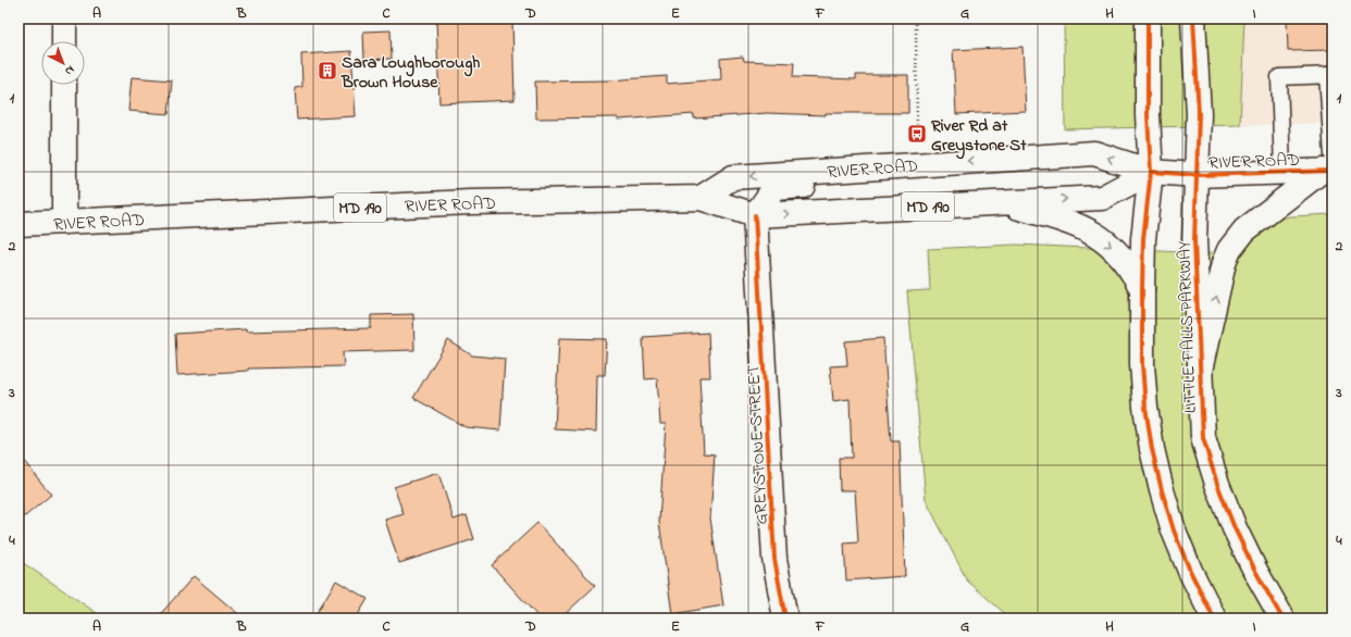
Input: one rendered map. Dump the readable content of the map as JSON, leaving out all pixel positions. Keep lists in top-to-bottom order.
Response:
{
  "streets": {
    "main road": [
      "RIVER ROAD",
      "MD 190",
      "LITTLE FALLS PARKWAY",
      "GREYSTONE STREET"
    ]
  },
  "crossings": [
    ["RIVER ROAD", "LITTLE FALLS PARKWAY"],
    ["RIVER ROAD", "GREYSTONE STREET"]
  ],
  "places": {
    "building": ["Sara Loughborough Brown House"],
    "bus stop": ["River Rd at Greystone St"]
  },
  "north": "bottom right",
  "grid": {
    "columns": [
      "A",
      "B",
      "C",
      "D",
      "E",
      "F",
      "G",
      "H",
      "I"
    ],
    "rows": [
      "1",
      "2",
      "3",
      "4"
    ]
  }
}
